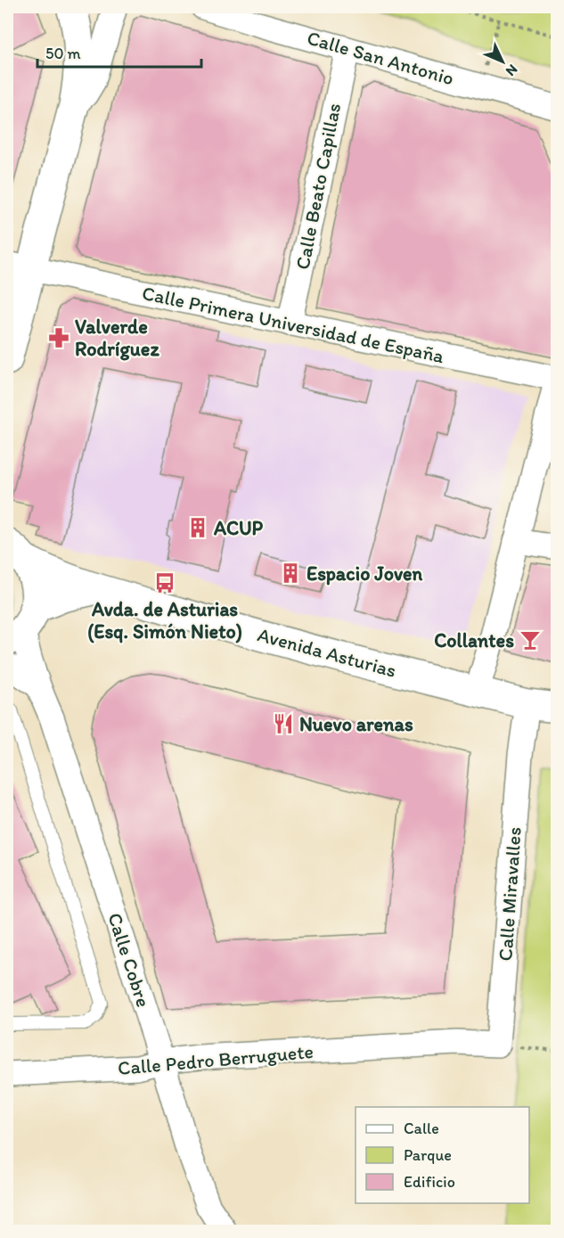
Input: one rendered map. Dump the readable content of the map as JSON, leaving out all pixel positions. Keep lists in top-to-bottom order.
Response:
{
  "streets": {
    "main road": ["Avenida Asturias"],
    "street": [
      "Calle San Antonio",
      "Calle Beato Capillas",
      "Calle Primera Universidad de España",
      "Calle Miravalles",
      "Calle Cobre",
      "Calle Pedro Berruguete"
    ]
  },
  "crossings": [
    ["Calle San Antonio", "Calle Beato Capillas"],
    ["Calle Beato Capillas", "Calle Primera Universidad de España"],
    ["Avenida Asturias", "Calle Miravalles"],
    ["Calle Miravalles", "Calle Pedro Berruguete"],
    ["Calle Cobre", "Calle Pedro Berruguete"]
  ],
  "places": {
    "pharmacy": ["Valverde Rodríguez"],
    "building": ["ACUP", "Espacio Joven"],
    "bus stop": ["Avda. de Asturias (Esq. Simón Nieto)"],
    "bar": ["Collantes"],
    "restaurant": ["Nuevo arenas"]
  },
  "legend": ["Calle", "Parque", "Edificio"],
  "scale_bar": "50 m",
  "north": "bottom right"
}
